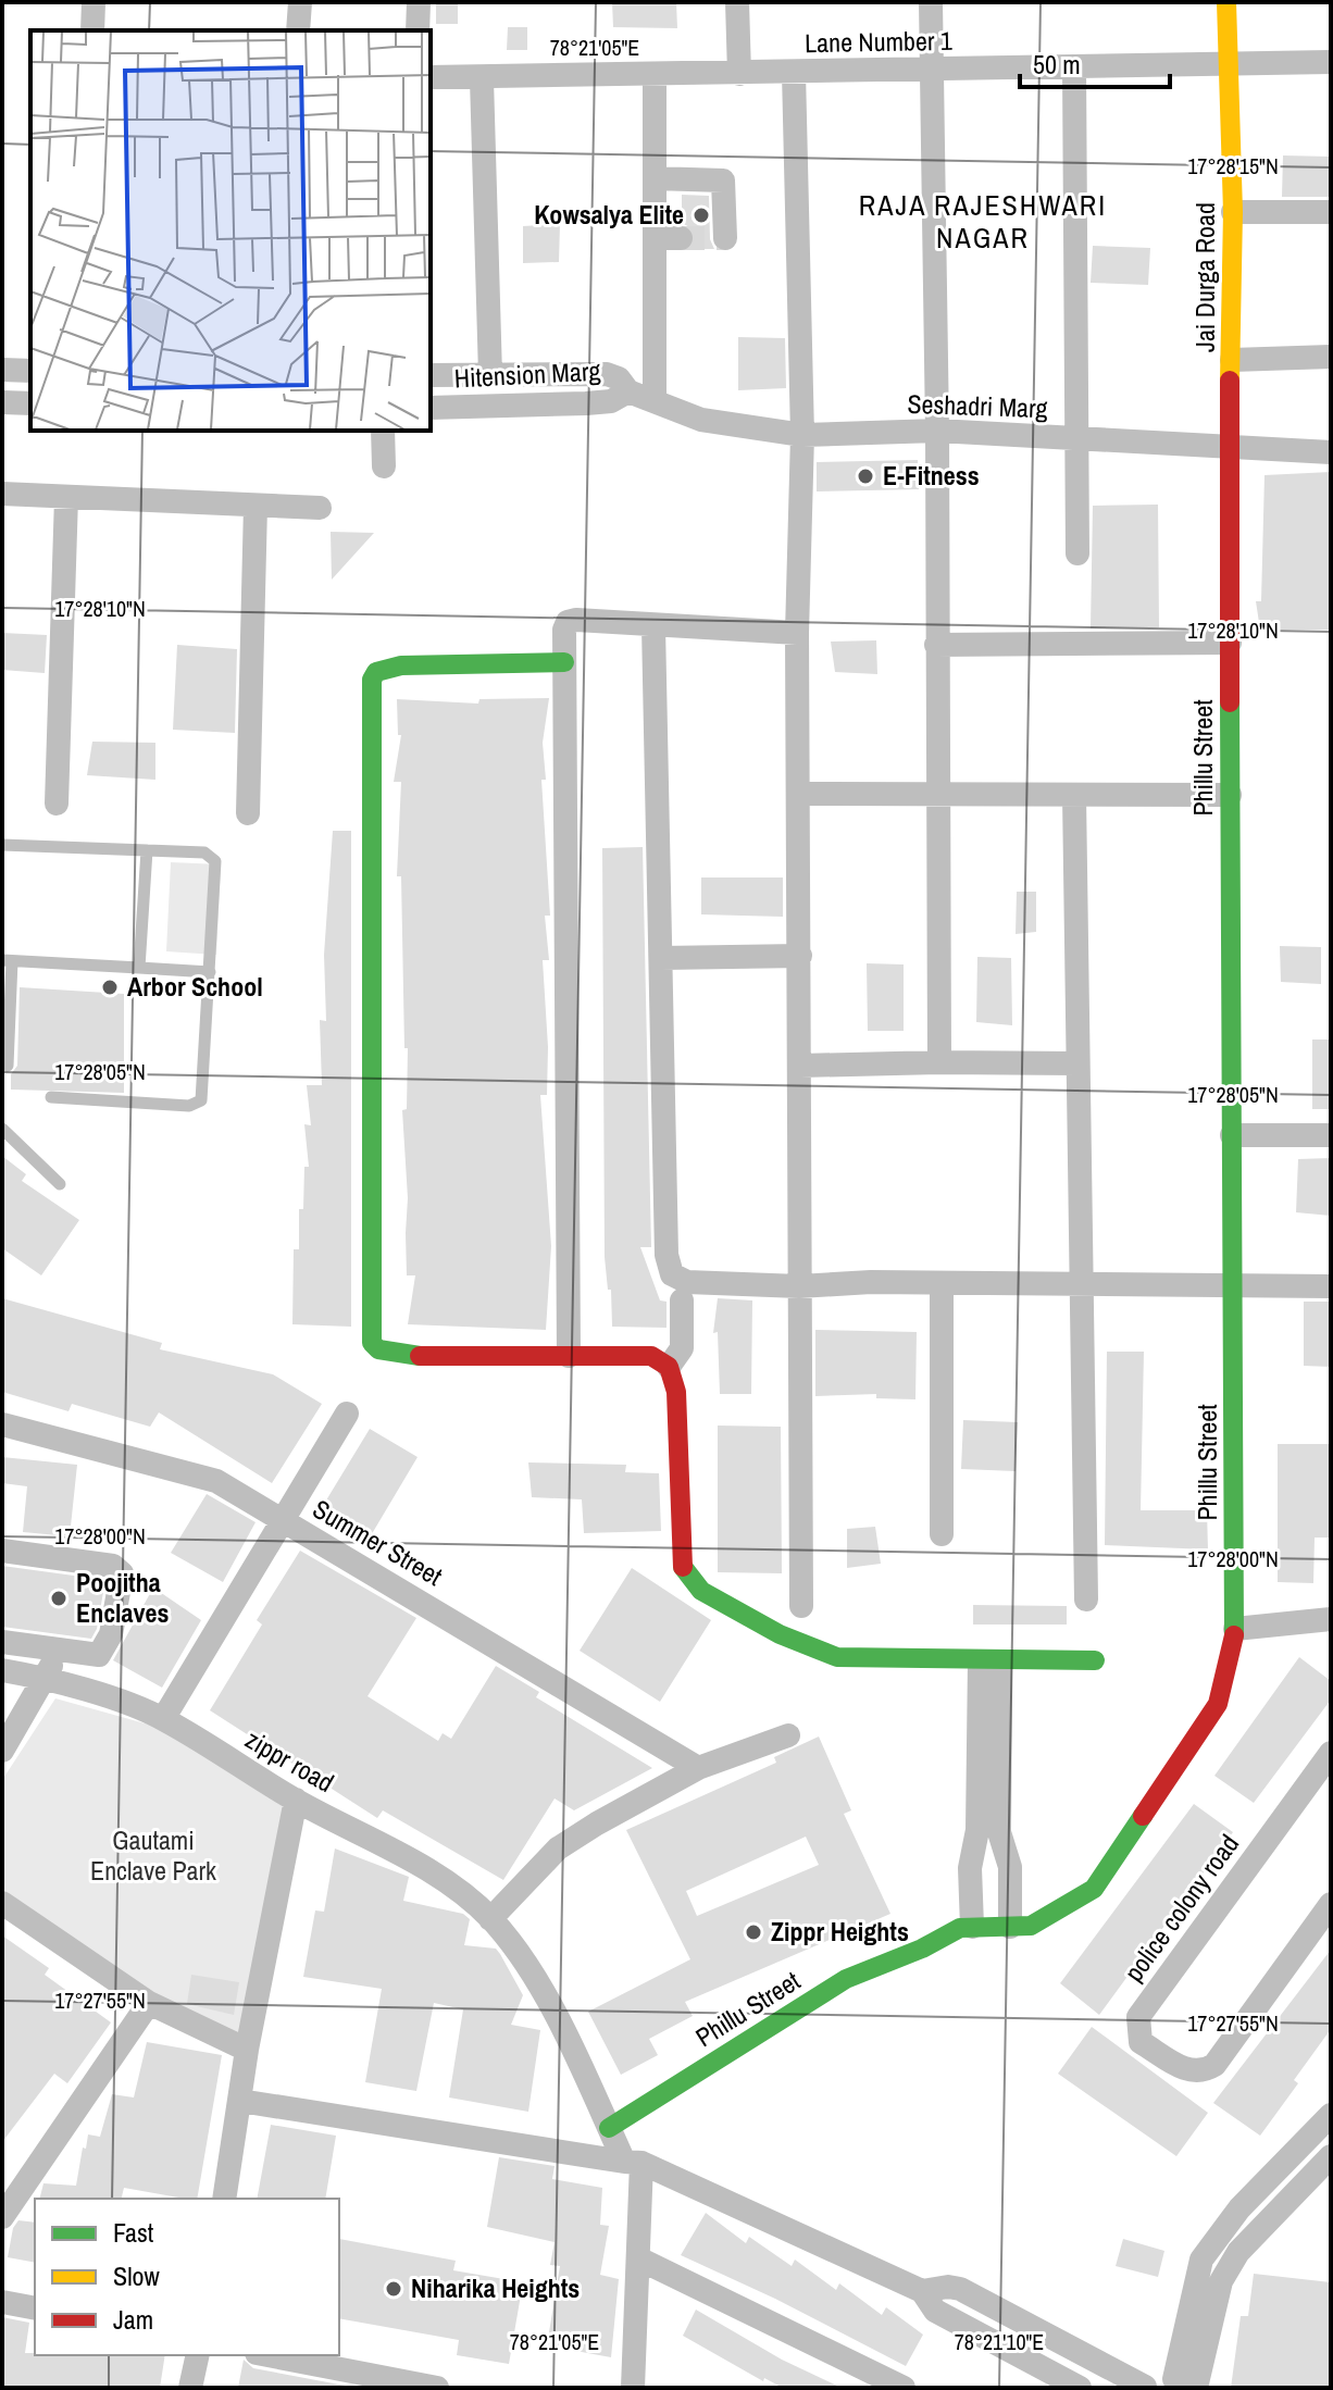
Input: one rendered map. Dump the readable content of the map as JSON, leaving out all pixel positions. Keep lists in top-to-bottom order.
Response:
{
  "streets": {
    "street": [
      "Lane Number 1",
      "Jai Durga Road",
      "Hitension Marg",
      "Seshadri Marg",
      "Phillu Street",
      "Summer Street",
      "zippr road",
      "police colony road"
    ]
  },
  "crossings": [
    ["Lane Number 1", "Jai Durga Road"],
    ["Jai Durga Road", "Seshadri Marg"],
    ["Jai Durga Road", "Phillu Street"],
    ["Hitension Marg", "Seshadri Marg"],
    ["Seshadri Marg", "Phillu Street"],
    ["Phillu Street", "zippr road"]
  ],
  "districts": ["RAJA RAJESHWARI NAGAR"],
  "parks": ["Gautami Enclave Park"],
  "places": [
    "Kowsalya Elite",
    "E-Fitness",
    "Arbor School",
    "Poojitha Enclaves",
    "Zippr Heights",
    "Niharika Heights"
  ],
  "legend": ["Fast", "Slow", "Jam"],
  "scale_bar": "50 m",
  "coordinates": [
    "78°21'05\"E",
    "17°28'15\"N",
    "17°28'10\"N",
    "17°28'05\"N",
    "17°28'00\"N",
    "17°27'55\"N",
    "78°21'10\"E"
  ]
}
